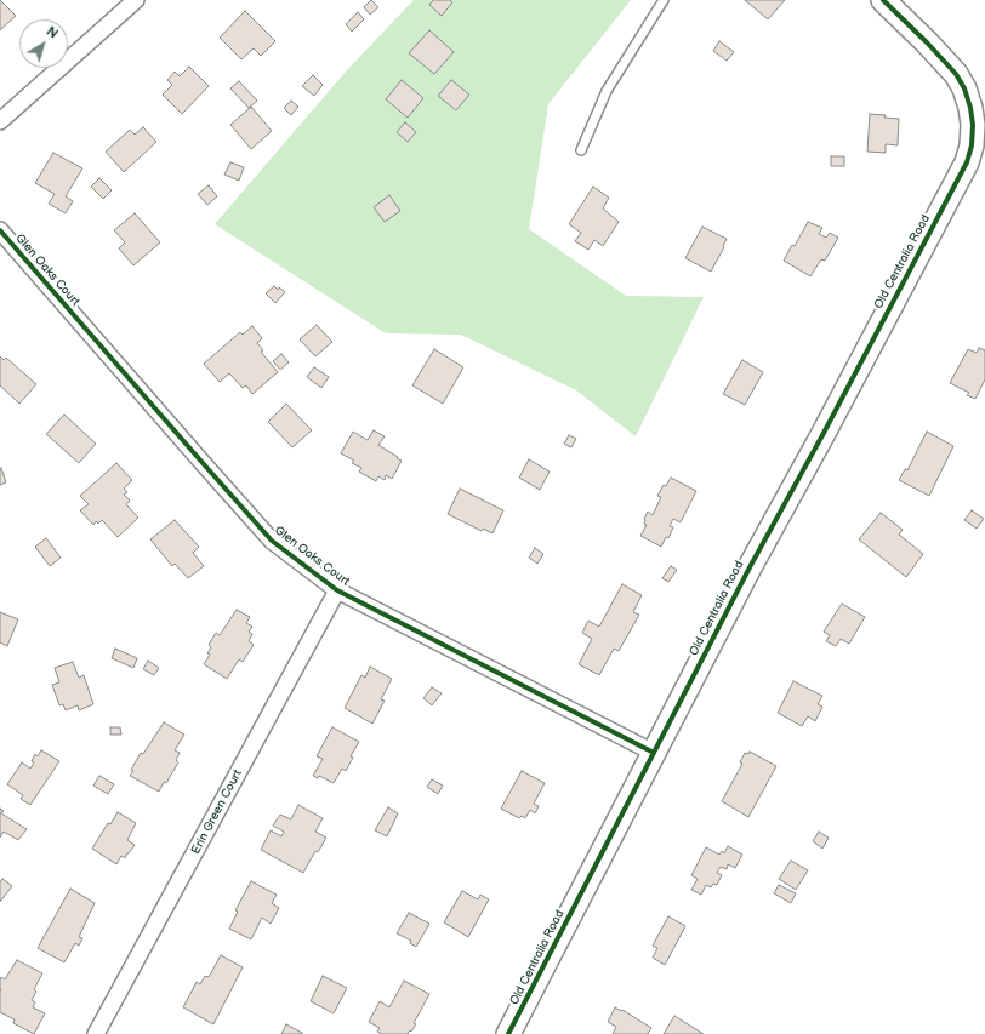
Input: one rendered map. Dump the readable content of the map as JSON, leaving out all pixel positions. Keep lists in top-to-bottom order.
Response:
{
  "streets": {
    "street": ["Old Centralia Road", "Glen Oaks Court", "Erin Green Court"]
  },
  "crossings": [
    ["Old Centralia Road", "Glen Oaks Court"],
    ["Glen Oaks Court", "Erin Green Court"]
  ],
  "north": "top right"
}
